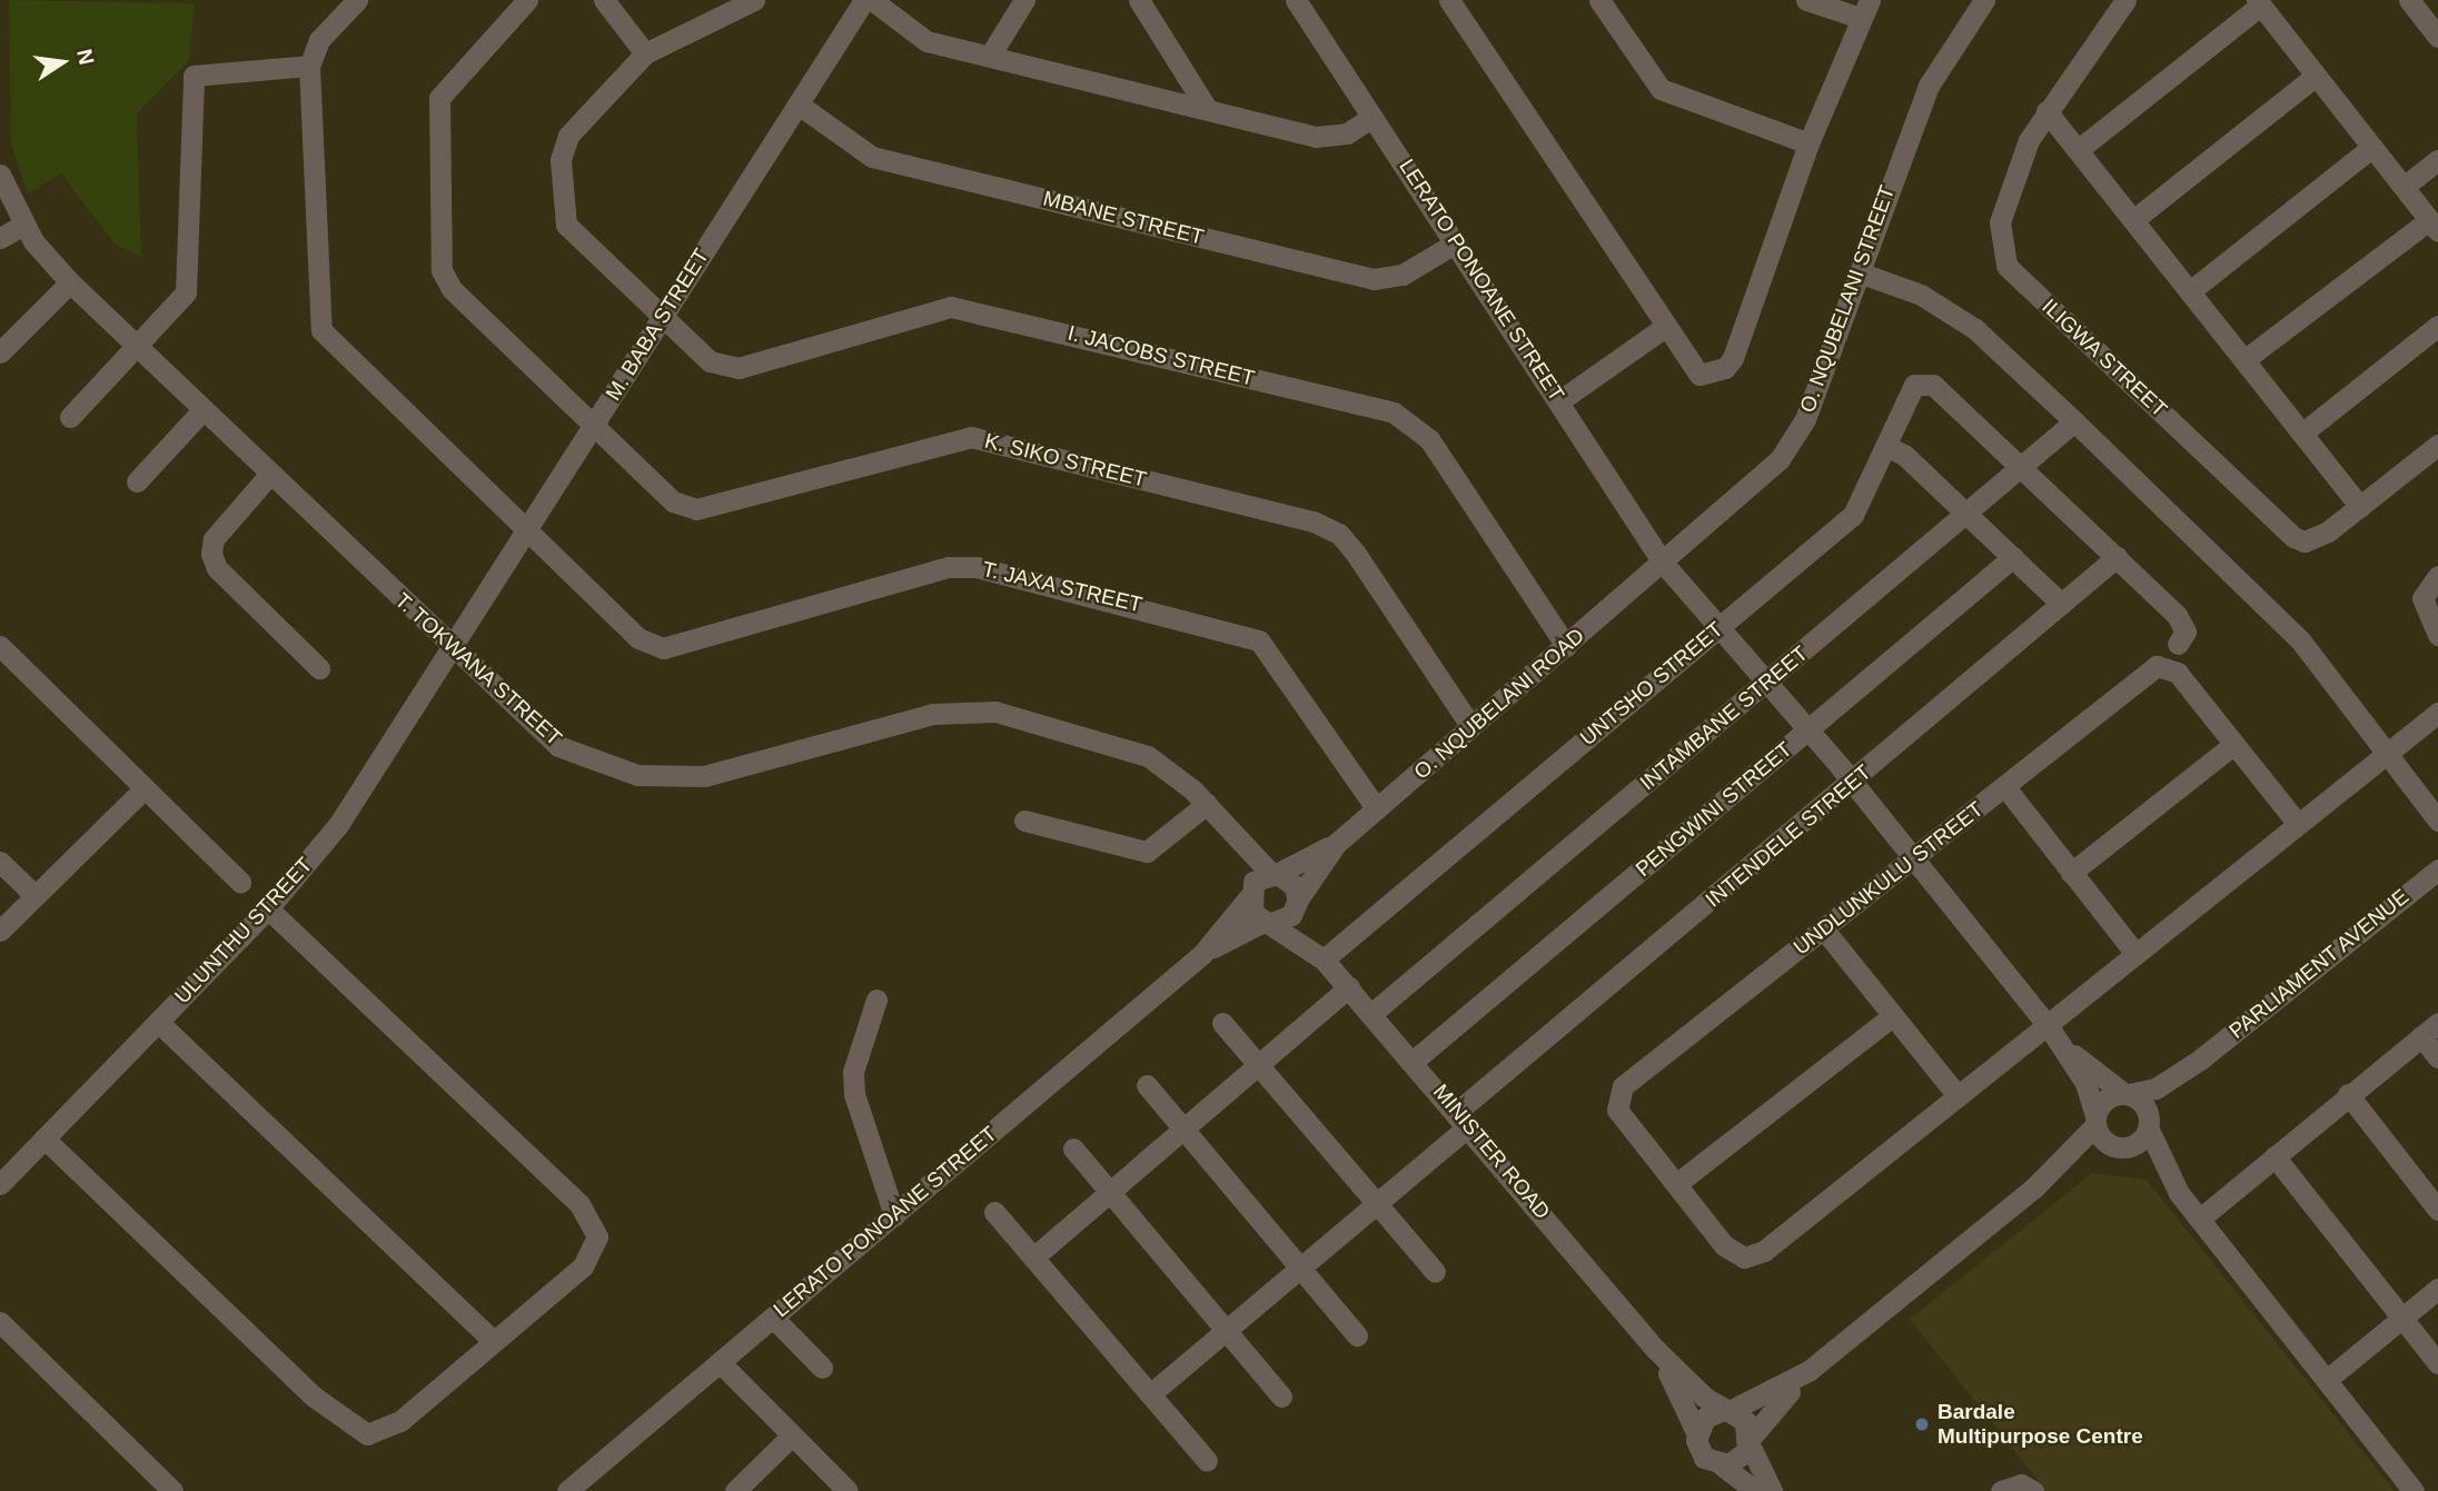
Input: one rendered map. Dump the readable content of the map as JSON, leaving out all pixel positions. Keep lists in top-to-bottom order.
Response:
{
  "streets": {
    "street": [
      "MBANE STREET",
      "LERATO PONOANE STREET",
      "O. NQUBELANI STREET",
      "M. BABA STREET",
      "I. JACOBS STREET",
      "ILIGWA STREET",
      "K. SIKO STREET",
      "T. JAXA STREET",
      "T. TOKWANA STREET",
      "UNTSHO STREET",
      "O. NQUBELANI ROAD",
      "INTAMBANE STREET",
      "PENGWINI STREET",
      "INTENDELE STREET",
      "UNDLUNKULU STREET",
      "ULUNTHU STREET",
      "PARLIAMENT AVENUE",
      "MINISTER ROAD"
    ]
  },
  "crossings": [
    ["MBANE STREET", "LERATO PONOANE STREET"],
    ["MBANE STREET", "M. BABA STREET"],
    ["LERATO PONOANE STREET", "O. NQUBELANI STREET"],
    ["LERATO PONOANE STREET", "T. TOKWANA STREET"],
    ["LERATO PONOANE STREET", "UNTSHO STREET"],
    ["LERATO PONOANE STREET", "O. NQUBELANI ROAD"],
    ["LERATO PONOANE STREET", "INTAMBANE STREET"],
    ["LERATO PONOANE STREET", "PENGWINI STREET"],
    ["LERATO PONOANE STREET", "INTENDELE STREET"],
    ["LERATO PONOANE STREET", "UNDLUNKULU STREET"],
    ["LERATO PONOANE STREET", "MINISTER ROAD"],
    ["O. NQUBELANI STREET", "O. NQUBELANI ROAD"],
    ["M. BABA STREET", "I. JACOBS STREET"],
    ["M. BABA STREET", "K. SIKO STREET"],
    ["M. BABA STREET", "T. JAXA STREET"],
    ["M. BABA STREET", "T. TOKWANA STREET"],
    ["M. BABA STREET", "ULUNTHU STREET"],
    ["I. JACOBS STREET", "O. NQUBELANI ROAD"],
    ["K. SIKO STREET", "O. NQUBELANI ROAD"],
    ["T. JAXA STREET", "O. NQUBELANI ROAD"],
    ["T. TOKWANA STREET", "O. NQUBELANI ROAD"],
    ["T. TOKWANA STREET", "ULUNTHU STREET"],
    ["T. TOKWANA STREET", "MINISTER ROAD"],
    ["UNTSHO STREET", "INTAMBANE STREET"],
    ["UNTSHO STREET", "MINISTER ROAD"],
    ["O. NQUBELANI ROAD", "MINISTER ROAD"],
    ["INTAMBANE STREET", "MINISTER ROAD"],
    ["PENGWINI STREET", "MINISTER ROAD"],
    ["INTENDELE STREET", "MINISTER ROAD"]
  ],
  "places": ["Bardale Multipurpose Centre"],
  "north": "right"
}
